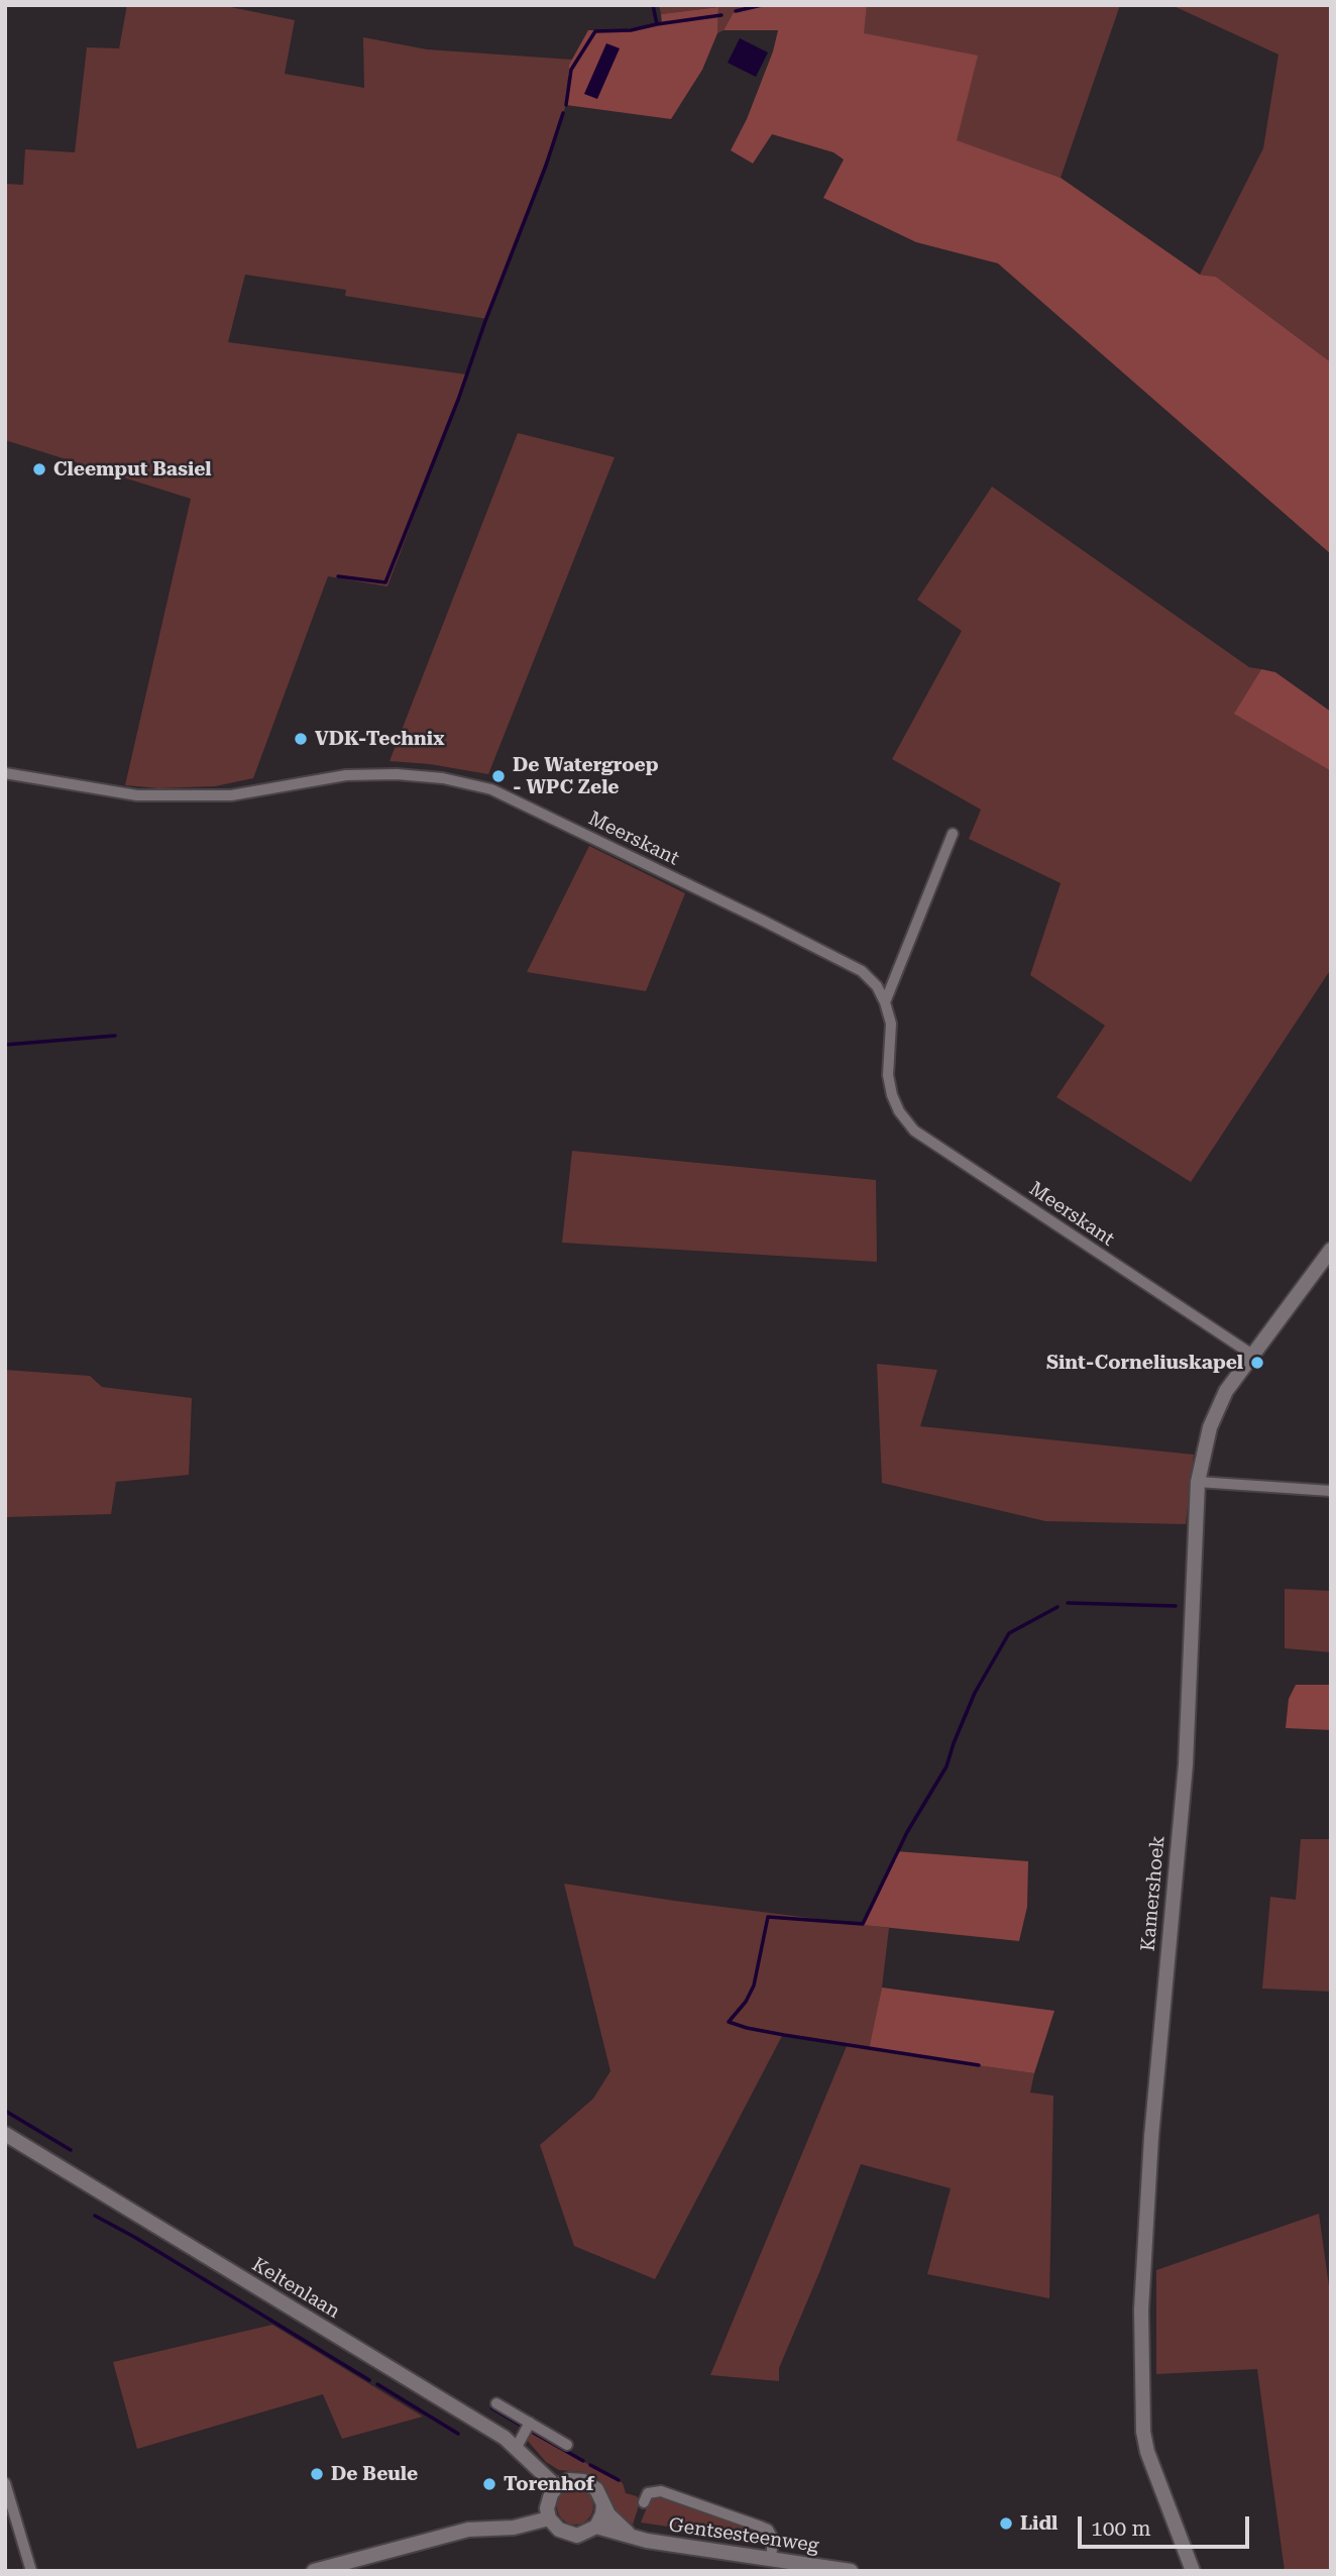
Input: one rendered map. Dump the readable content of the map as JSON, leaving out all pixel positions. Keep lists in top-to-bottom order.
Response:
{
  "streets": {
    "street": [
      "Meerskant",
      "Kamershoek",
      "Keltenlaan",
      "Gentsesteenweg"
    ]
  },
  "crossings": [
    ["Meerskant", "Kamershoek"],
    ["Keltenlaan", "Gentsesteenweg"]
  ],
  "places": [
    "Cleemput Basiel",
    "VDK-Technix",
    "De Watergroep - WPC Zele",
    "Sint-Corneliuskapel",
    "De Beule",
    "Torenhof",
    "Lidl"
  ],
  "scale_bar": "100 m"
}
